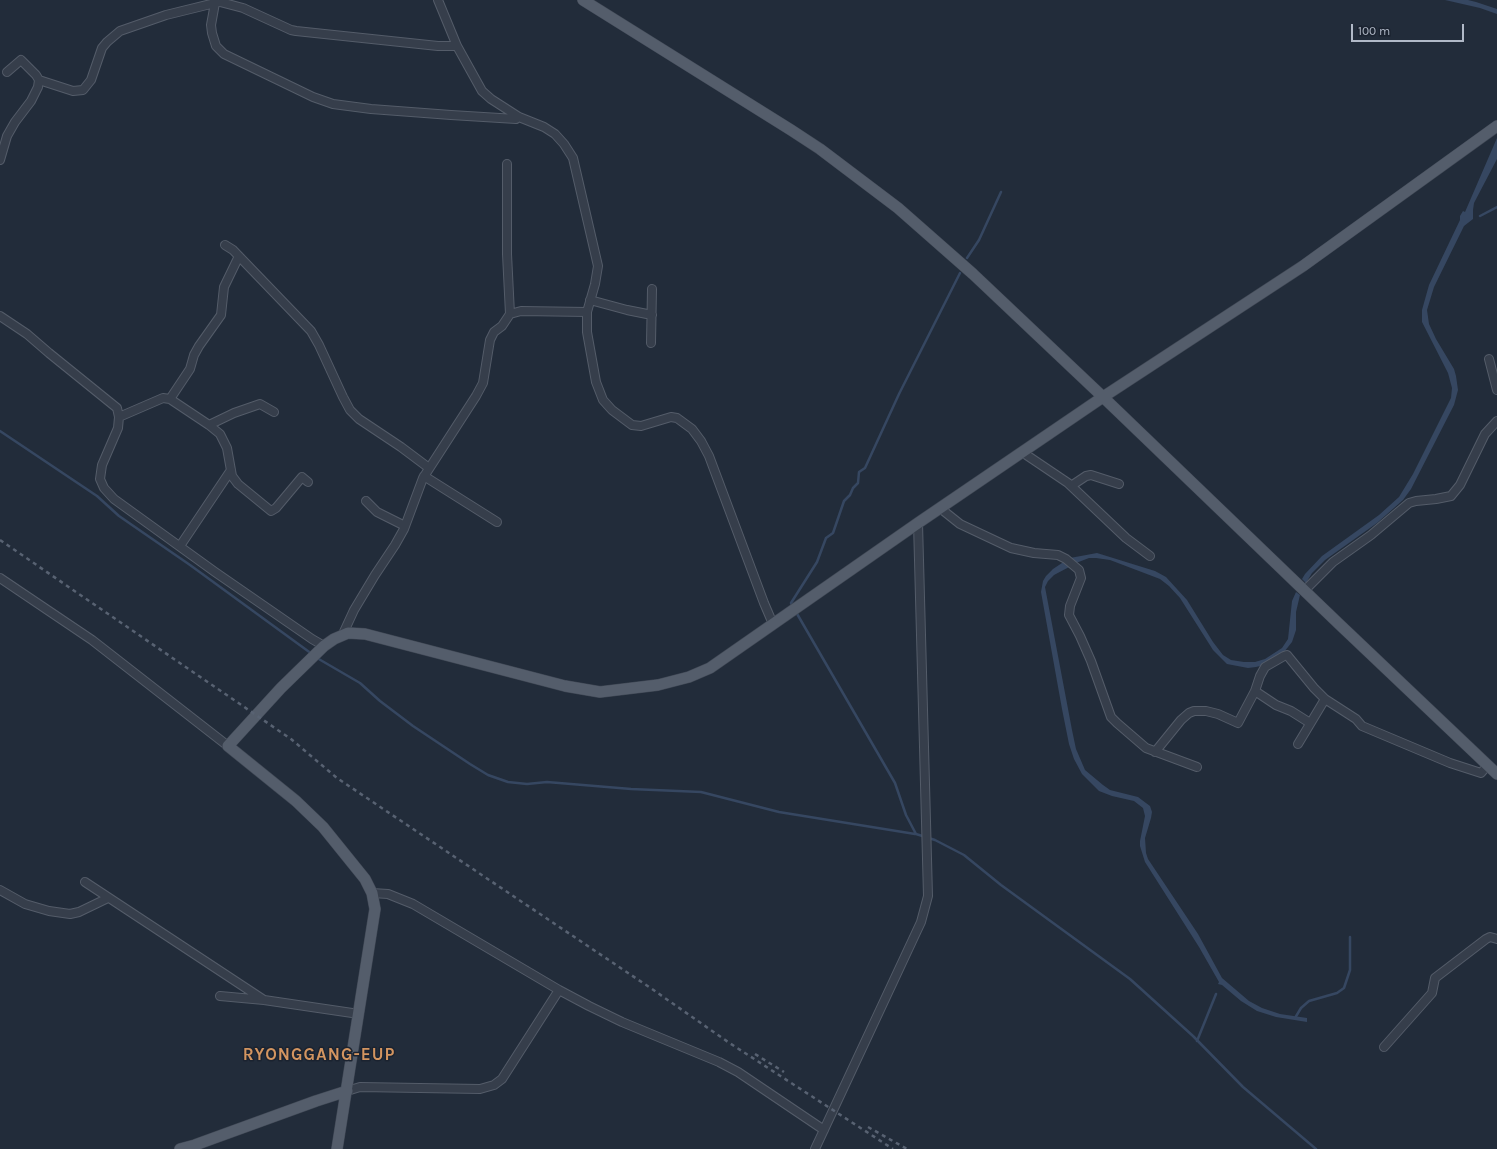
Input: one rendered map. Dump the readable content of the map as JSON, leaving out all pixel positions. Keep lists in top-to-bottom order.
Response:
{
  "districts": ["RYONGGANG-EUP"],
  "scale_bar": "100 m"
}
